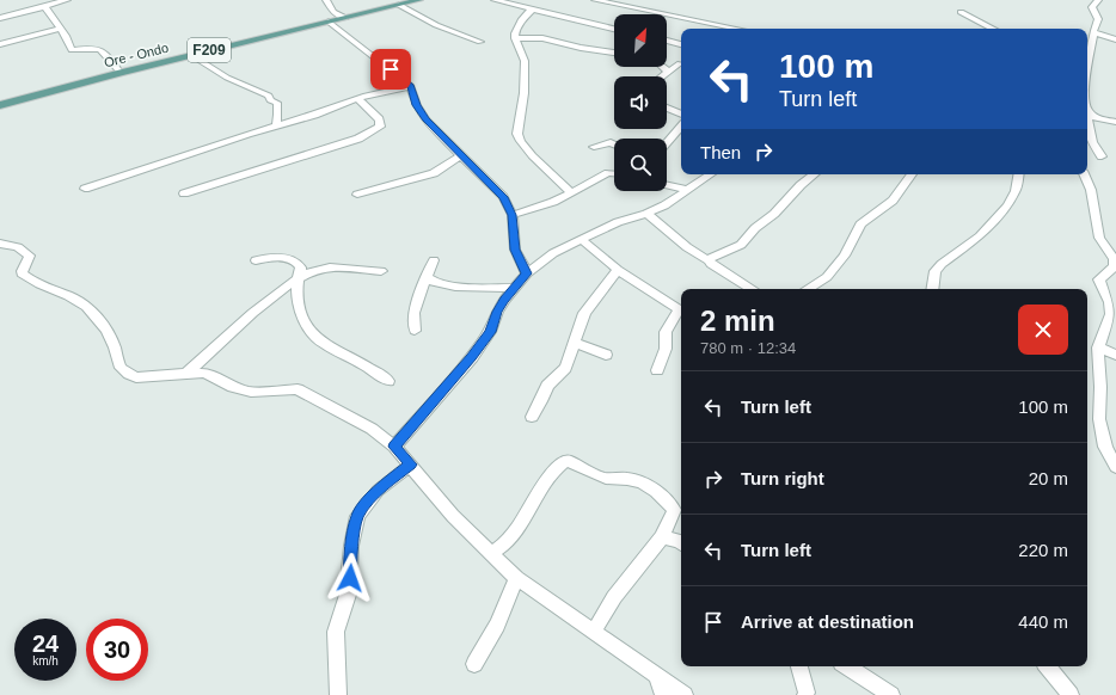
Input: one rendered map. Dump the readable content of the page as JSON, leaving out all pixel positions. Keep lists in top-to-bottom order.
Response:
{
  "streets": {
    "main road": ["F209", "Ore - Ondo"]
  },
  "north": "top right",
  "page": {
    "turn": ["100 m", "Turn left"],
    "then": "Then",
    "heading": ["2 min", "780 m · 12:34"],
    "list": [
      {
        "name": "Turn left",
        "value": "100 m"
      },
      {
        "name": "Turn right",
        "value": "20 m"
      },
      {
        "name": "Turn left",
        "value": "220 m"
      },
      {
        "name": "Arrive at destination",
        "value": "440 m"
      }
    ],
    "speed": "24 km/h",
    "limit": "30"
  }
}
